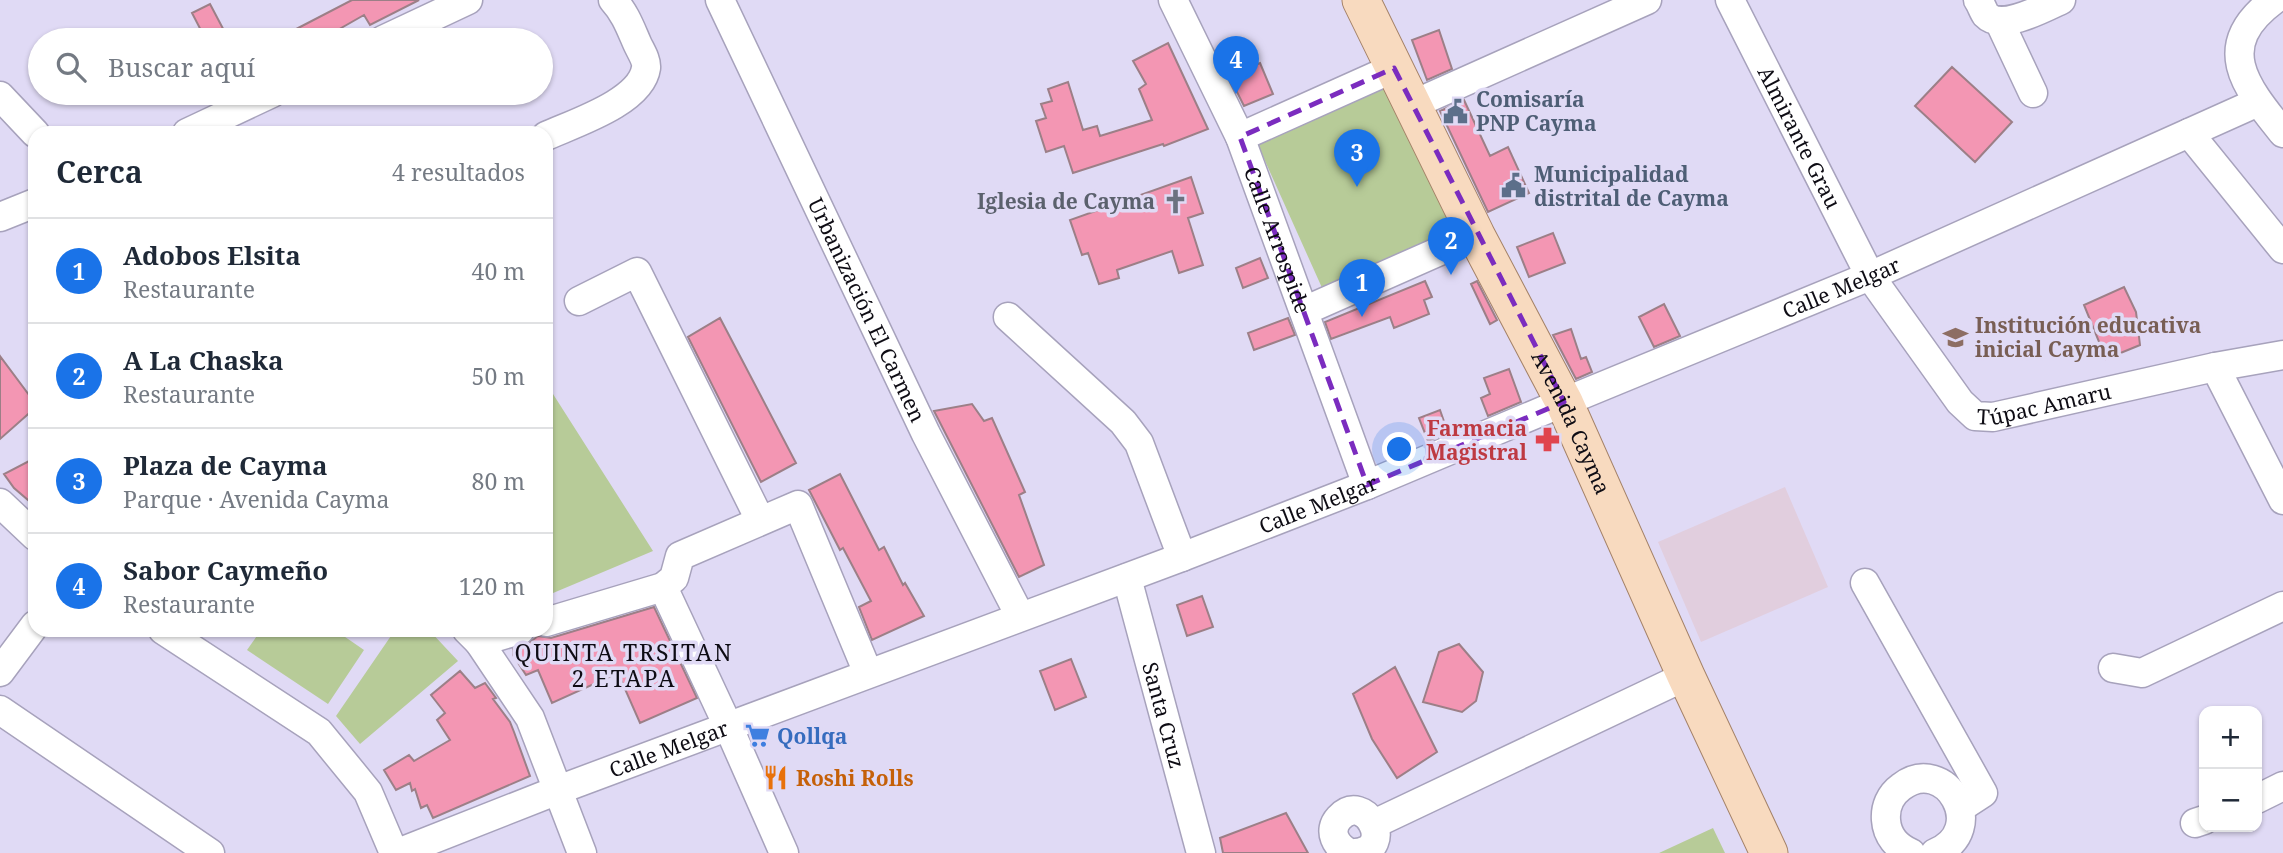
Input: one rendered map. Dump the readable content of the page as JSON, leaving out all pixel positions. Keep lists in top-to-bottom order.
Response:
{
  "streets": {
    "main road": ["Avenida Cayma"],
    "street": [
      "Almirante Grau",
      "Calle Arrospide",
      "Calle Melgar",
      "Urbanización El Carmen",
      "Túpac Amaru",
      "Santa Cruz"
    ]
  },
  "crossings": [
    ["Almirante Grau", "Calle Melgar"],
    ["Almirante Grau", "Túpac Amaru"],
    ["Calle Arrospide", "Calle Melgar"],
    ["Calle Melgar", "Urbanización El Carmen"],
    ["Calle Melgar", "Túpac Amaru"],
    ["Calle Melgar", "Avenida Cayma"],
    ["Calle Melgar", "Santa Cruz"]
  ],
  "districts": ["QUINTA TRSITAN 2 ETAPA"],
  "places": {
    "public building": ["Comisaría PNP Cayma", "Municipalidad distrital de Cayma"],
    "church": ["Iglesia de Cayma"],
    "school or university": ["Institución educativa inicial Cayma"],
    "pharmacy": ["Farmacia Magistral"],
    "supermarket": ["Qollqa"],
    "restaurant": ["Roshi Rolls"]
  },
  "page": {
    "search": "Buscar aquí",
    "pins": [
      "4",
      "3",
      "2",
      "1"
    ],
    "heading": ["Cerca", "4 resultados"],
    "list": [
      {
        "mark": "1",
        "name": "Adobos Elsita",
        "note": "Restaurante",
        "value": "40 m"
      },
      {
        "mark": "2",
        "name": "A La Chaska",
        "note": "Restaurante",
        "value": "50 m"
      },
      {
        "mark": "3",
        "name": "Plaza de Cayma",
        "note": "Parque · Avenida Cayma",
        "value": "80 m"
      },
      {
        "mark": "4",
        "name": "Sabor Caymeño",
        "note": "Restaurante",
        "value": "120 m"
      }
    ],
    "map_buttons": ["+", "−"]
  }
}
